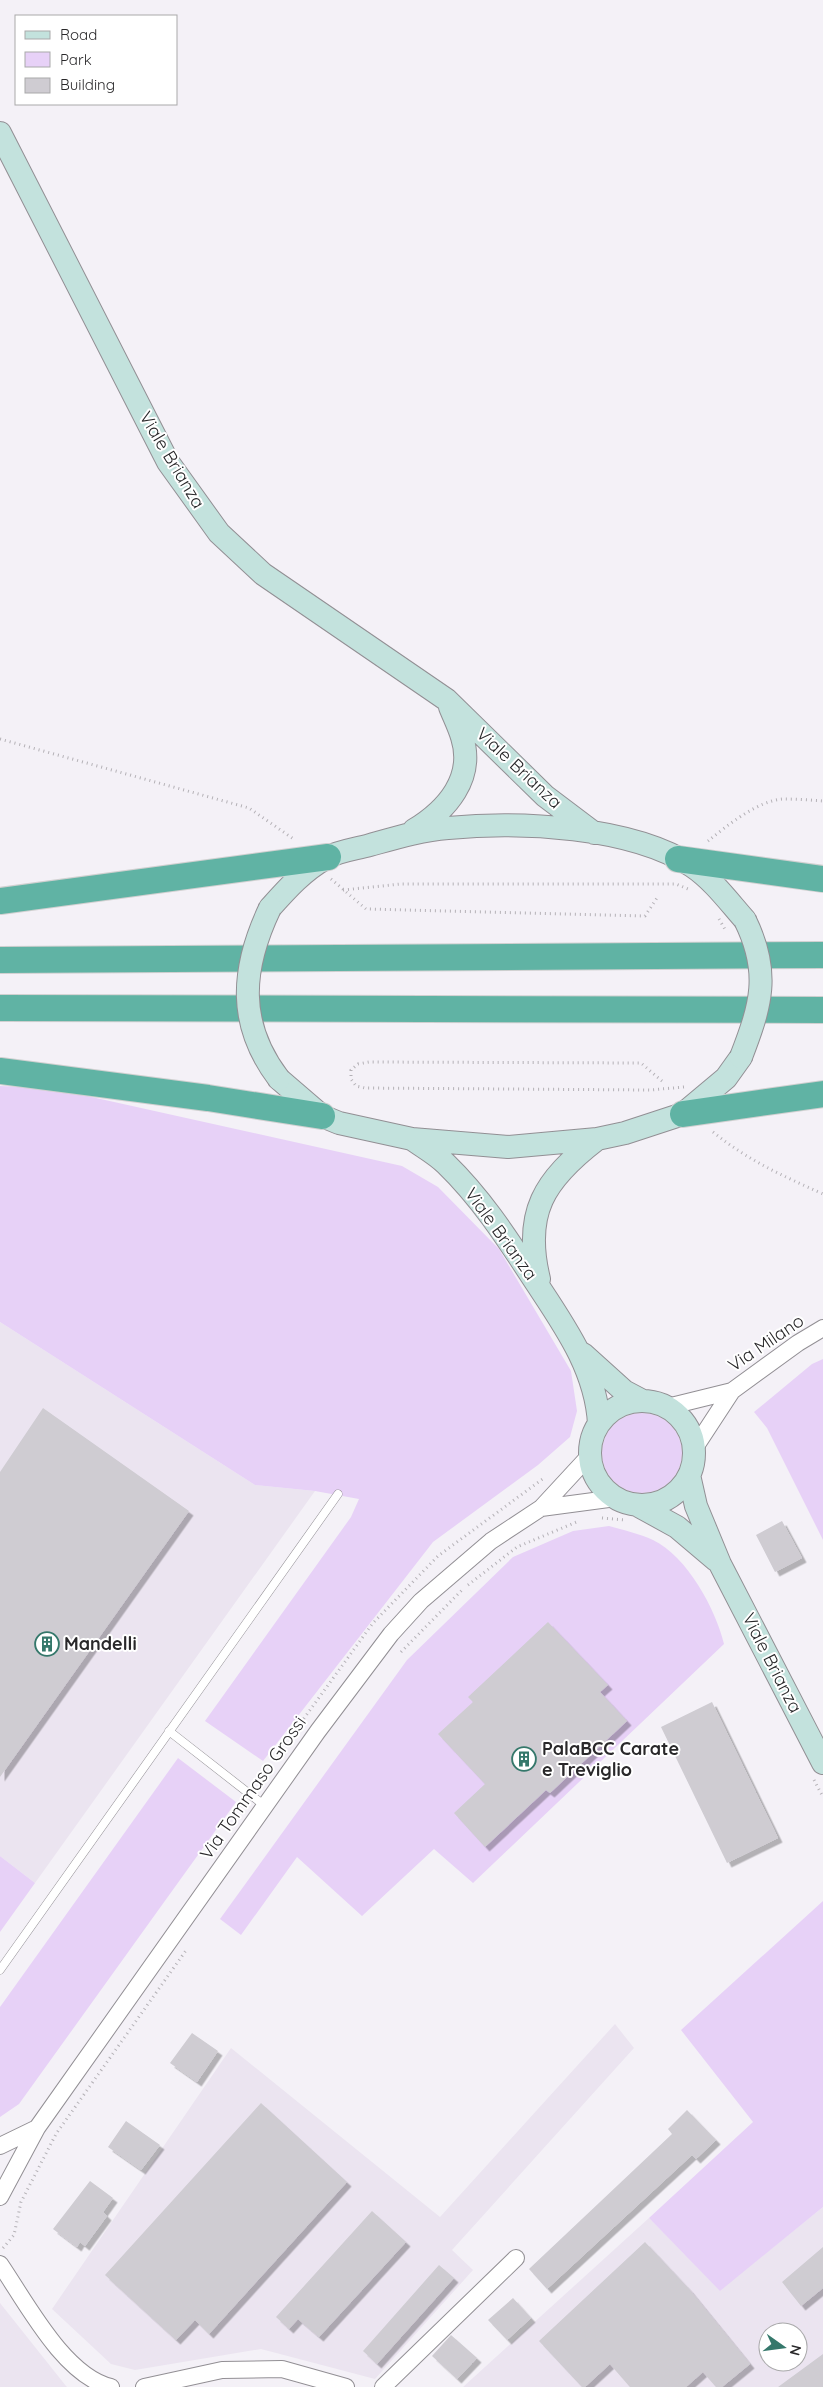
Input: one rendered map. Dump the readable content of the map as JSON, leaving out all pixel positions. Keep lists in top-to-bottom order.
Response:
{
  "streets": {
    "main road": ["Viale Brianza"],
    "street": ["Via Milano", "Via Tommaso Grossi"]
  },
  "crossings": [
    ["Viale Brianza", "Via Milano"],
    ["Viale Brianza", "Via Tommaso Grossi"],
    ["Via Milano", "Via Tommaso Grossi"]
  ],
  "places": {
    "building": ["Mandelli", "PalaBCC Carate e Treviglio"]
  },
  "legend": ["Road", "Park", "Building"],
  "north": "right"
}
